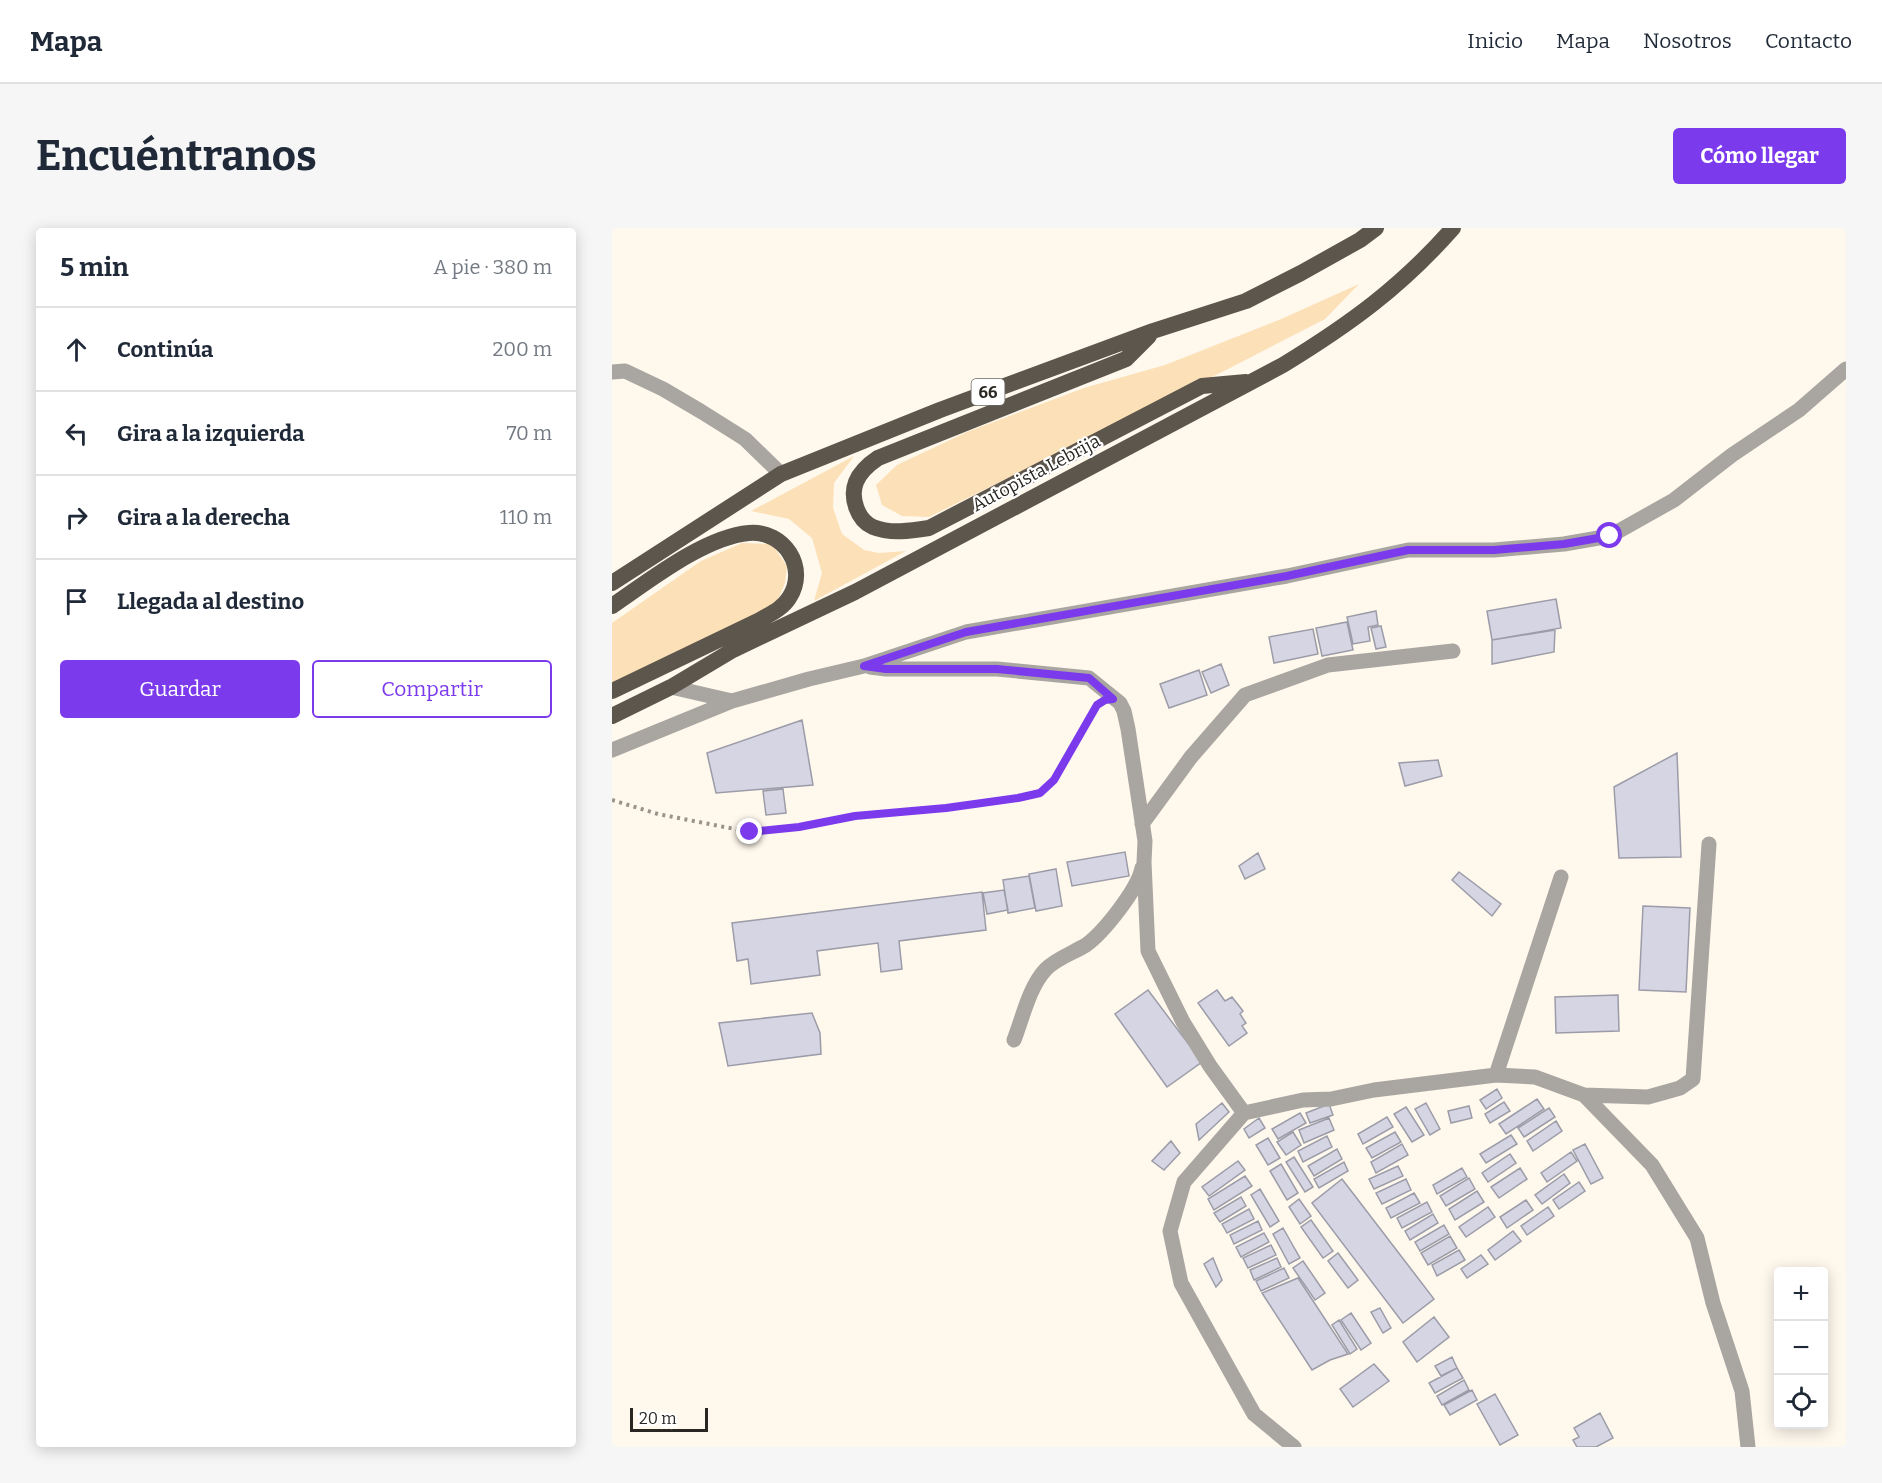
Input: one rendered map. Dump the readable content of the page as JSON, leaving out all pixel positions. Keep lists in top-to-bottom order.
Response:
{
  "streets": {
    "highway": ["66", "Autopista Lebrija"]
  },
  "scale_bar": "20 m",
  "page": {
    "header": "Mapa",
    "nav": [
      "Inicio",
      "Mapa",
      "Nosotros",
      "Contacto"
    ],
    "buttons": [
      "Cómo llegar",
      ["Guardar", "Compartir"]
    ],
    "title": "Encuéntranos",
    "heading": ["5 min", "A pie · 380 m"],
    "list": [
      ["Continúa", "200 m"],
      ["Gira a la izquierda", "70 m"],
      ["Gira a la derecha", "110 m"],
      "Llegada al destino"
    ],
    "map_buttons": ["+", "−"],
    "scale": "20 m"
  }
}
